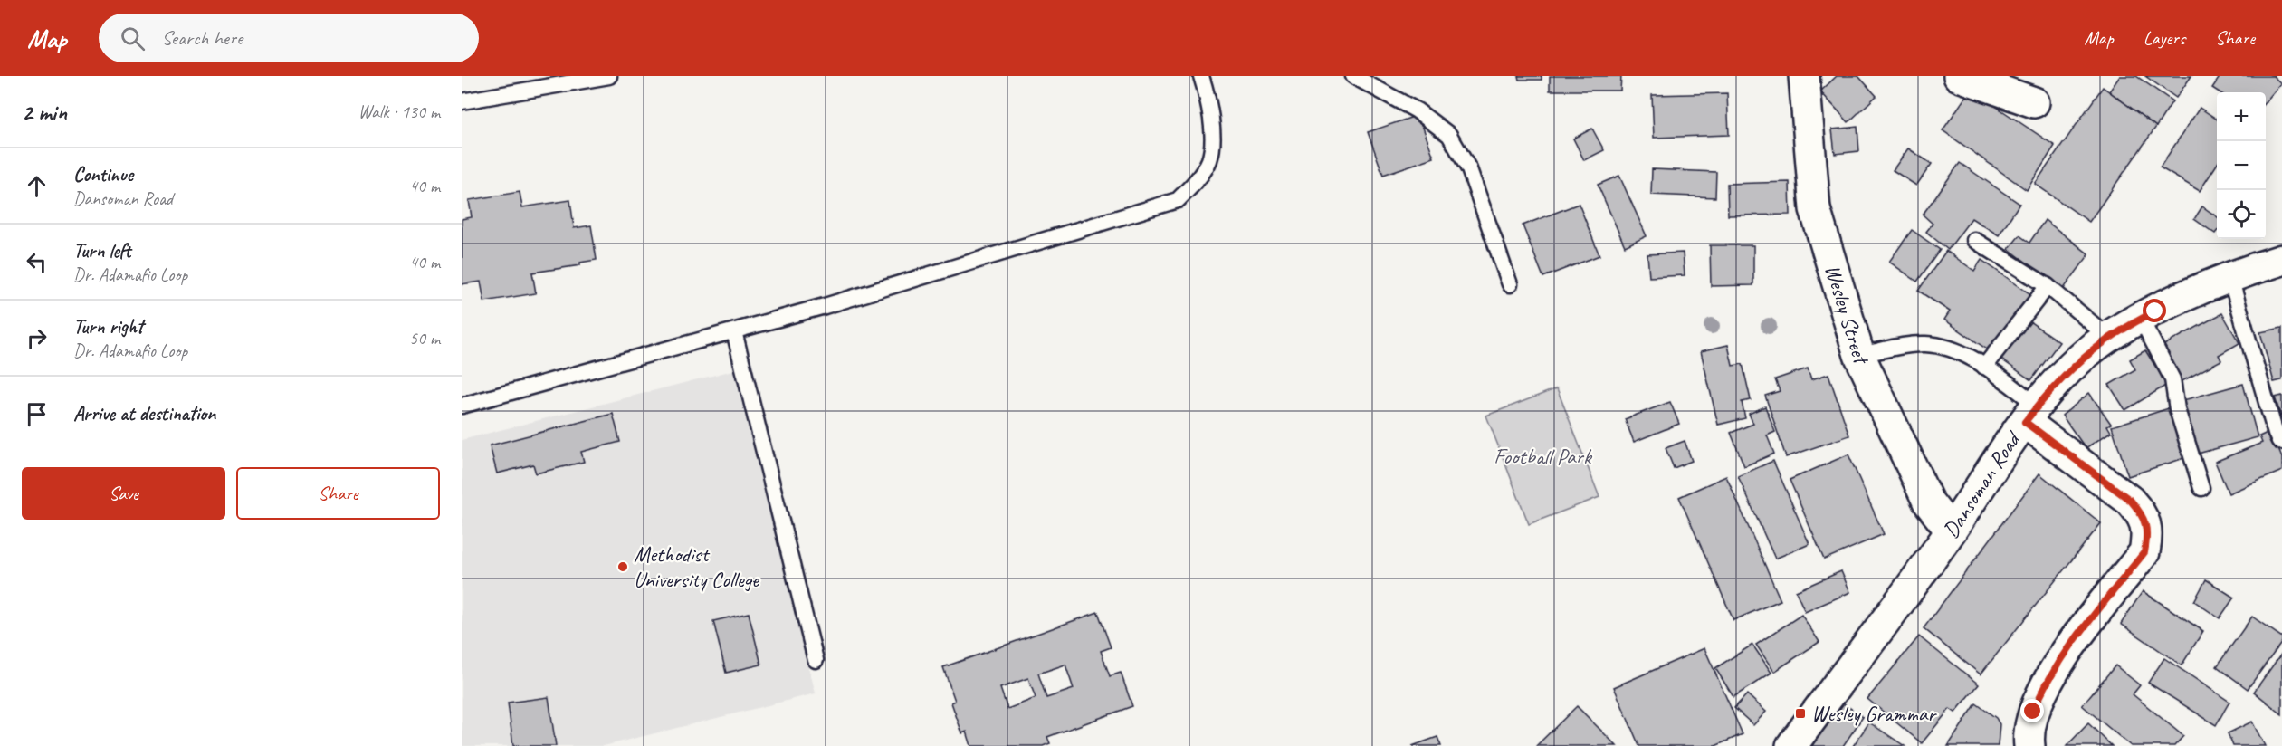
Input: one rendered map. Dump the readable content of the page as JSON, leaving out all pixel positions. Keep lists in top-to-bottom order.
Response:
{
  "streets": {
    "street": ["Wesley Street", "Dansoman Road"]
  },
  "crossings": [
    ["Wesley Street", "Dansoman Road"]
  ],
  "parks": ["Football Park"],
  "places": {
    "other": ["Methodist University College"],
    "transit": ["Wesley Grammar"]
  },
  "page": {
    "header": "Map",
    "search": "Search here",
    "nav": ["Map", "Layers", "Share"],
    "heading": ["2 min", "Walk · 130 m"],
    "map_buttons": ["+", "−"],
    "list": [
      ["Continue", "Dansoman Road", "40 m"],
      ["Turn left", "Dr. Adamafio Loop", "40 m"],
      ["Turn right", "Dr. Adamafio Loop", "50 m"],
      "Arrive at destination"
    ],
    "buttons": ["Save", "Share"]
  }
}
